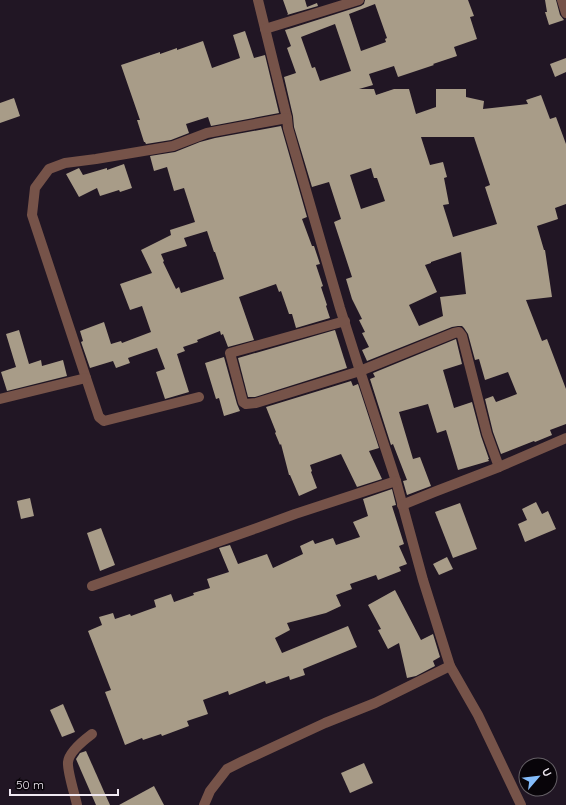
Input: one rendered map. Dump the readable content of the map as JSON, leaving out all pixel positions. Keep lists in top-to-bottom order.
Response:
{
  "scale_bar": "50 m",
  "north": "top right"
}
